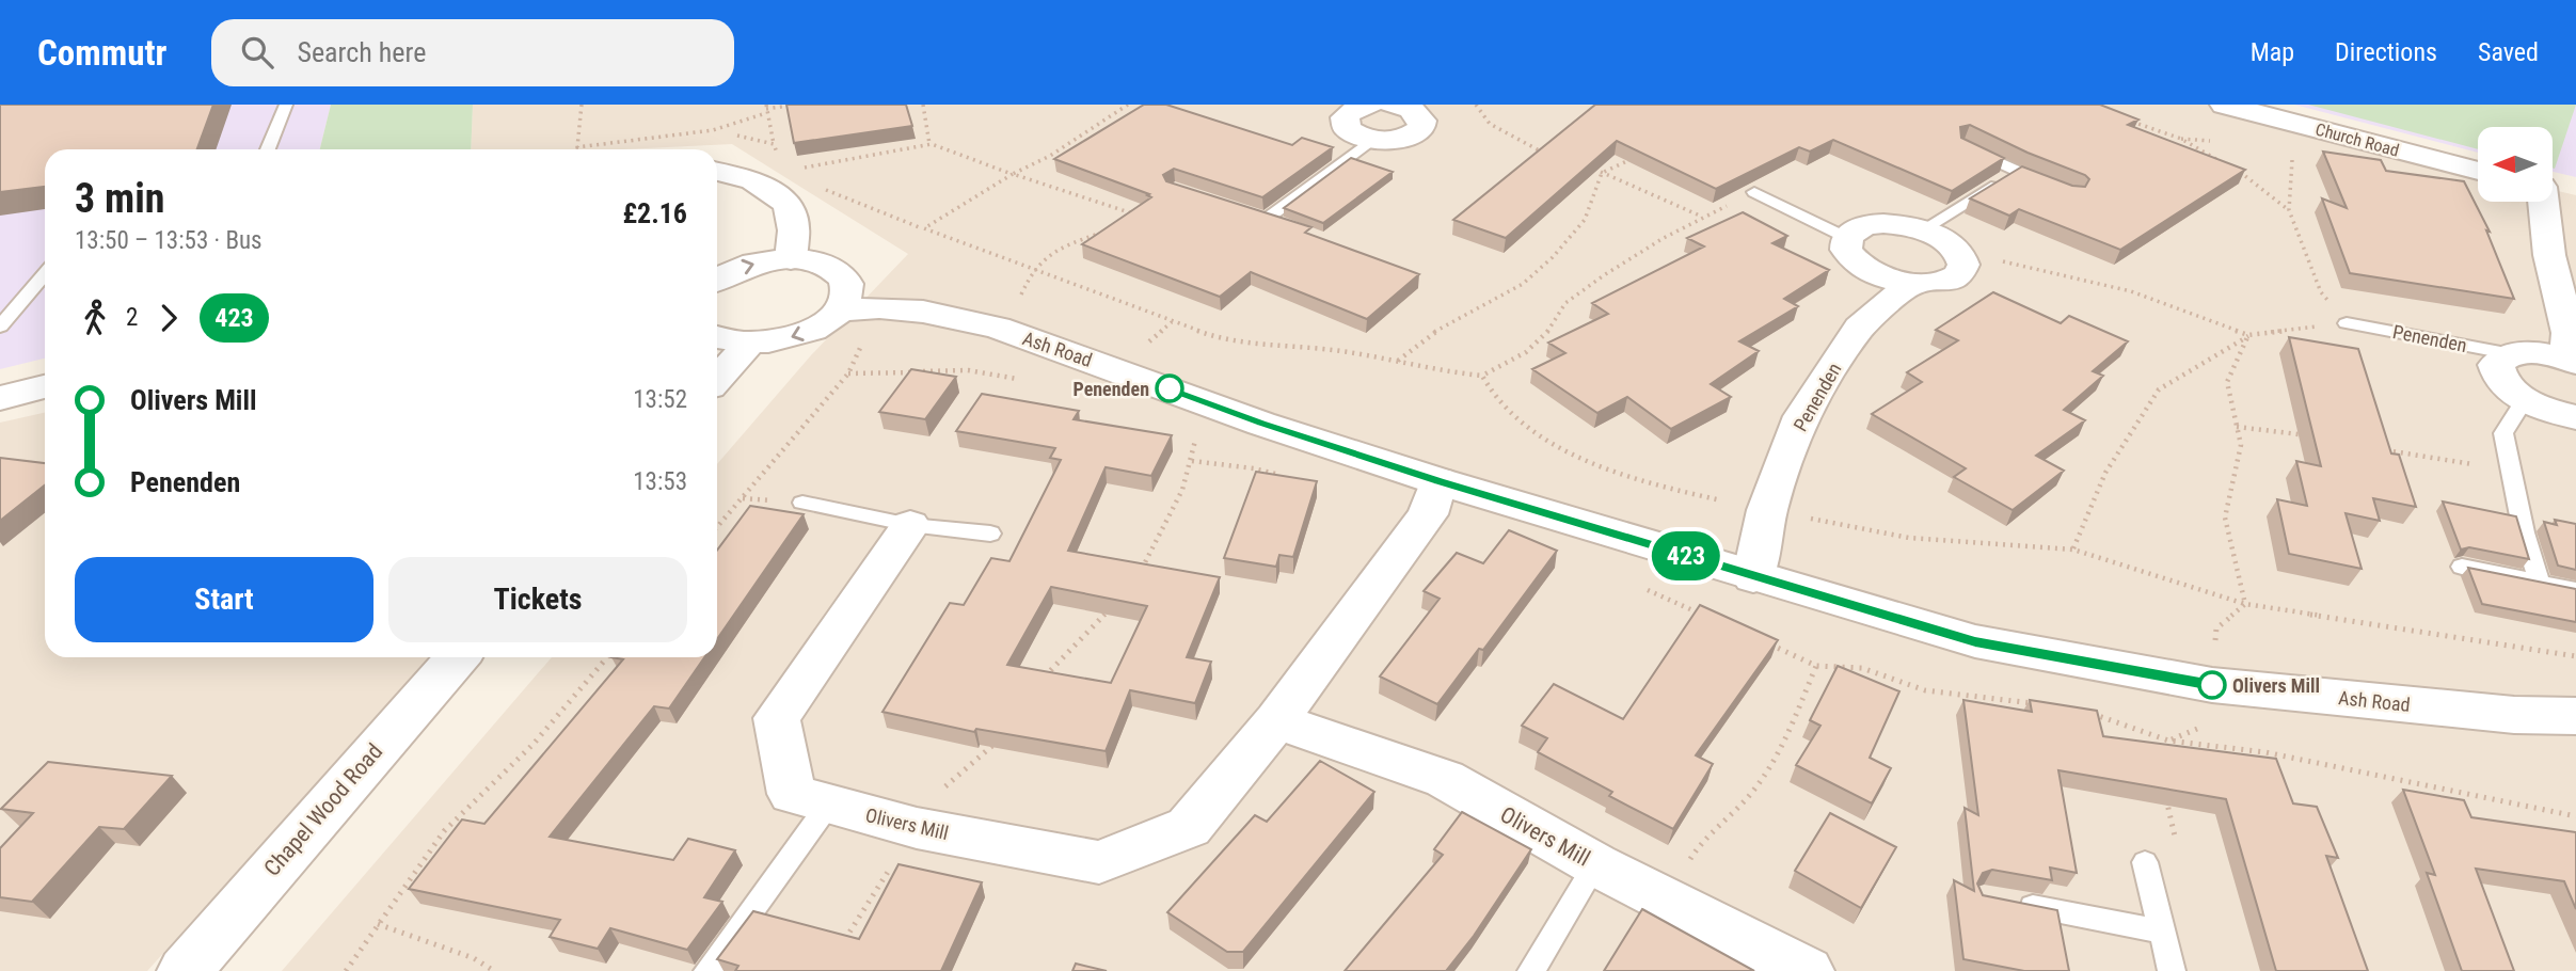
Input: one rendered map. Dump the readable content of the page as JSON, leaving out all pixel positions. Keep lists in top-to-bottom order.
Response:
{
  "streets": {
    "street": [
      "Church Road",
      "Penenden",
      "Ash Road",
      "Chapel Wood Road",
      "Olivers Mill"
    ]
  },
  "crossings": [
    ["Penenden", "Ash Road"],
    ["Ash Road", "Olivers Mill"]
  ],
  "places": ["Penenden", "Olivers Mill"],
  "lines": ["bus line 423"],
  "north": "left",
  "page": {
    "header": "Commutr",
    "search": "Search here",
    "nav": ["Map", "Directions", "Saved"],
    "on_map": "423",
    "heading": ["3 min", "13:50 – 13:53 · Bus", "£2.16"],
    "legs": ["2", "423"],
    "list": [
      {
        "name": "Olivers Mill",
        "value": "13:52"
      },
      {
        "name": "Penenden",
        "value": "13:53"
      }
    ],
    "buttons": ["Start", "Tickets"]
  }
}
